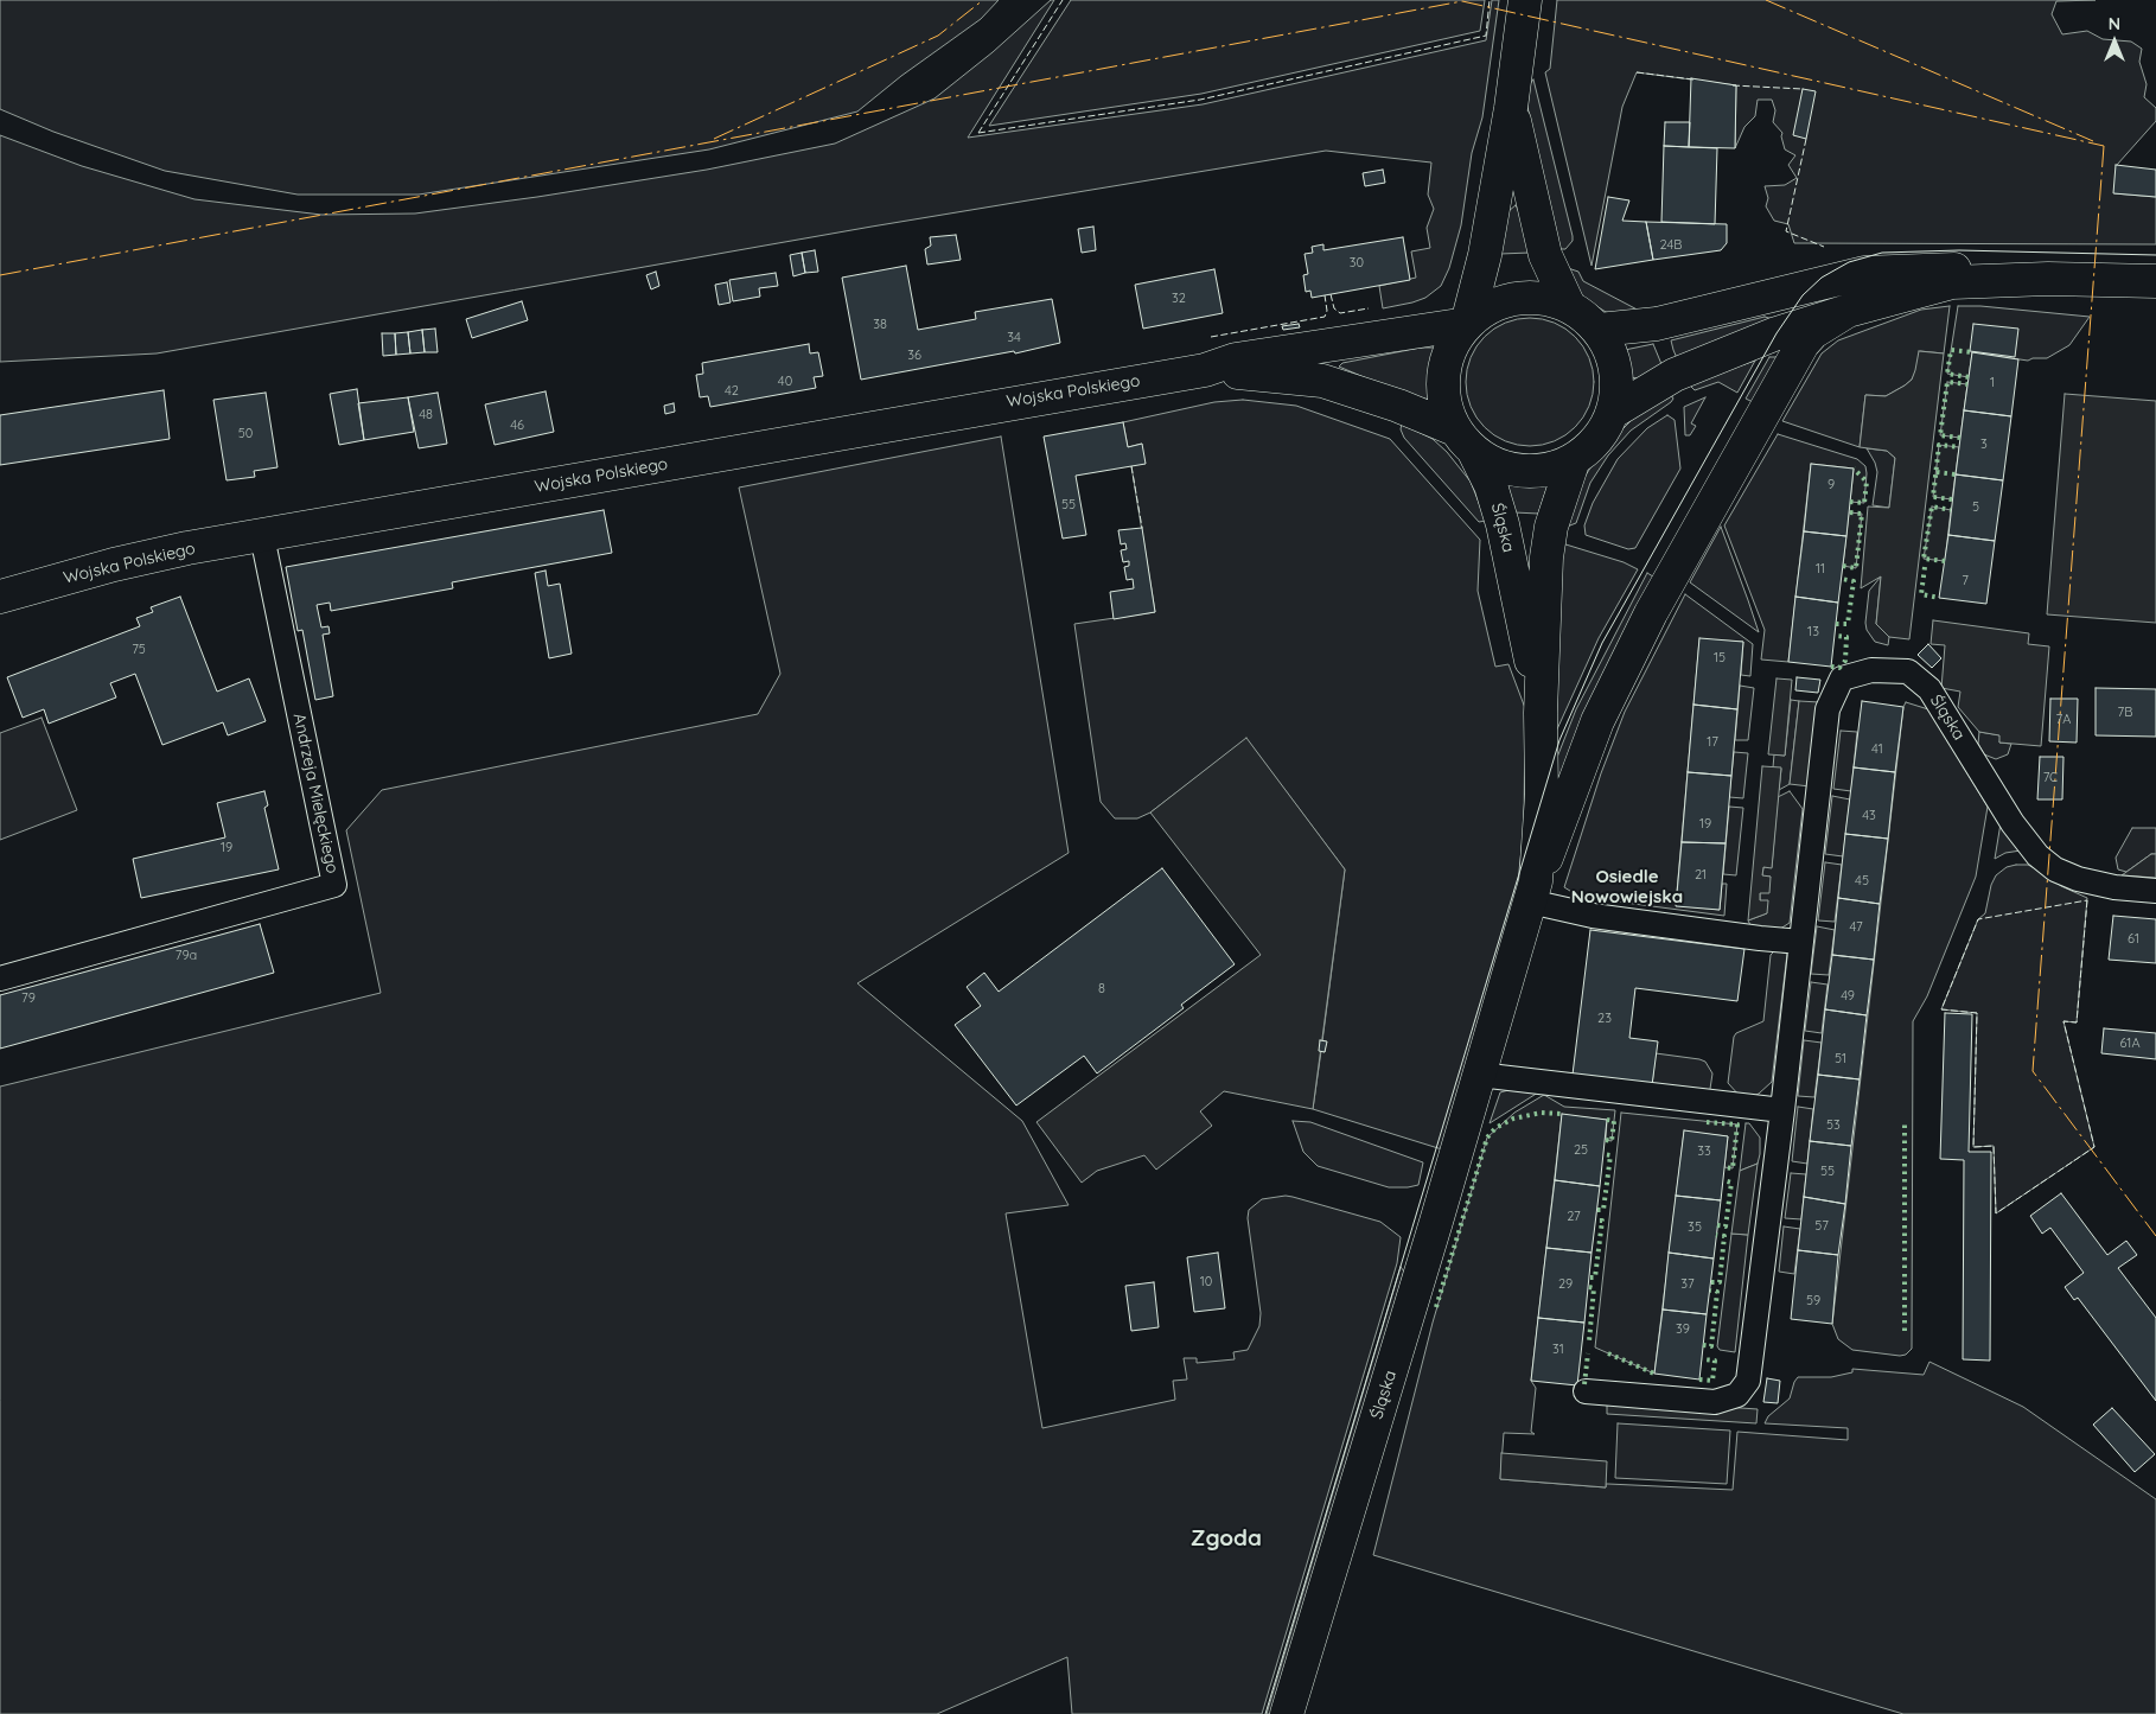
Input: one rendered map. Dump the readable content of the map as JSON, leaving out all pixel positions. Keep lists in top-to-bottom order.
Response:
{
  "streets": {
    "street": ["Wojska Polskiego", "Śląska", "Andrzeja Mielęckiego"]
  },
  "crossings": [
    ["Wojska Polskiego", "Śląska"],
    ["Wojska Polskiego", "Andrzeja Mielęckiego"]
  ],
  "districts": ["Osiedle Nowowiejska", "Zgoda"],
  "house_numbers": [
    "24B",
    "30",
    "32",
    "38",
    "34",
    "36",
    "40",
    "1",
    "42",
    "48",
    "46",
    "50",
    "3",
    "9",
    "55",
    "5",
    "11",
    "7",
    "13",
    "75",
    "15",
    "7B",
    "7A",
    "17",
    "41",
    "7C",
    "43",
    "19",
    "19",
    "21",
    "45",
    "47",
    "61",
    "79a",
    "8",
    "49",
    "79",
    "23",
    "61A",
    "51",
    "53",
    "25",
    "33",
    "55",
    "27",
    "57",
    "35",
    "10",
    "29",
    "37",
    "59",
    "39",
    "31"
  ],
  "north": "top"
}
